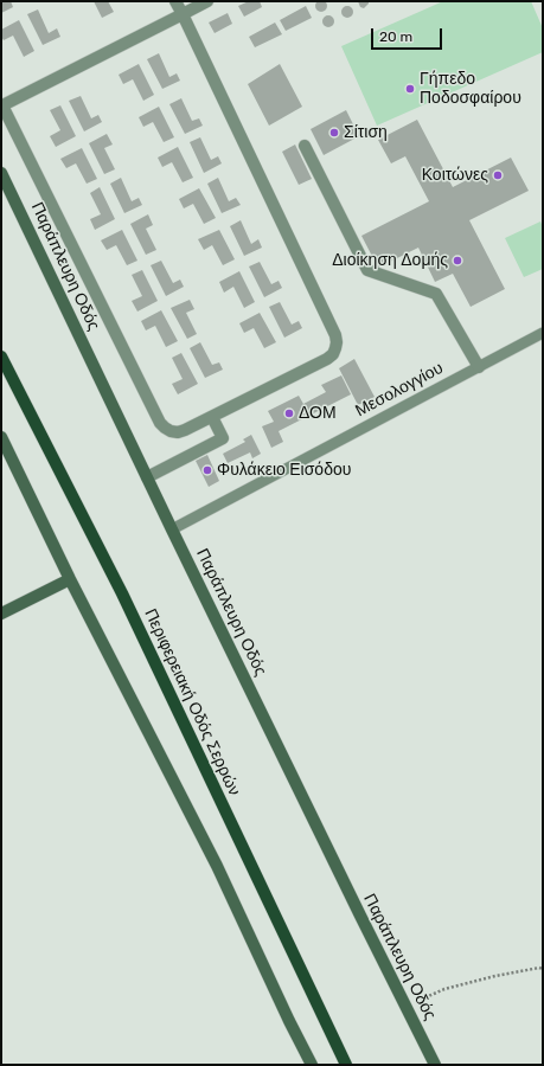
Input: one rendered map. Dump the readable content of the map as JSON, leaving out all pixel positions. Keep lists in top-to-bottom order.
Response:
{
  "streets": {
    "main road": ["Περιφερειακή Οδός Σερρών"],
    "street": ["Παράπλευρη Οδός"],
    "lane": ["Μεσολογγίου"]
  },
  "crossings": [
    ["Παράπλευρη Οδός", "Μεσολογγίου"]
  ],
  "places": [
    "Γήπεδο Ποδοσφαίρου",
    "Σίτιση",
    "Κοιτώνες",
    "Διοίκηση Δομής",
    "ΔΟΜ",
    "Φυλάκειο Εισόδου"
  ],
  "scale_bar": "20 m"
}
